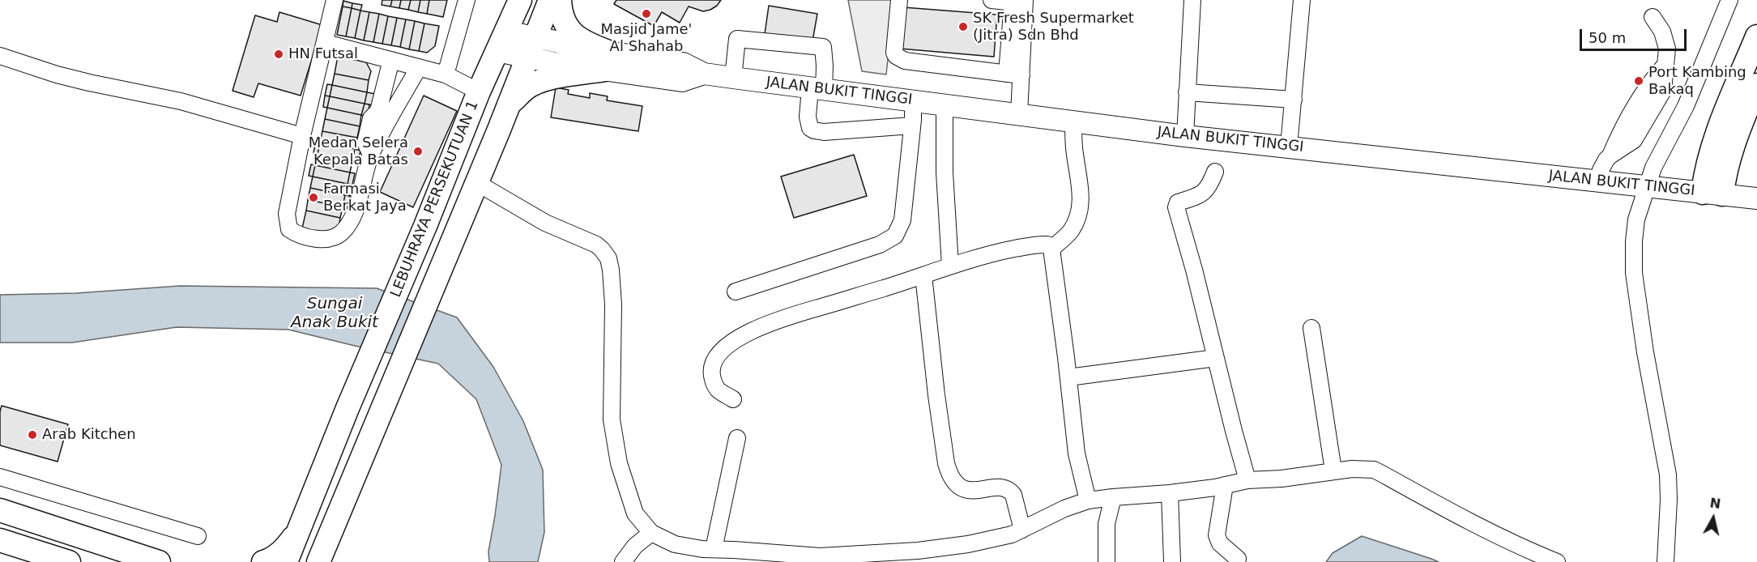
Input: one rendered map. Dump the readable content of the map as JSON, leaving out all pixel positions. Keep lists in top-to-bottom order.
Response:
{
  "streets": {
    "highway": ["LEBUHRAYA PERSEKUTUAN 1"],
    "main road": ["JALAN BUKIT TINGGI"]
  },
  "crossings": [
    ["JALAN BUKIT TINGGI", "LEBUHRAYA PERSEKUTUAN 1"]
  ],
  "water": ["Sungai Anak Bukit"],
  "places": [
    "Masjid Jame' Al Shahab",
    "SK Fresh Supermarket (Jitra) Sdn Bhd",
    "HN Futsal",
    "Port Kambing Bakaq",
    "Medan Selera Kepala Batas",
    "Farmasi Berkat Jaya",
    "Arab Kitchen"
  ],
  "scale_bar": "50 m",
  "north": "top"
}
